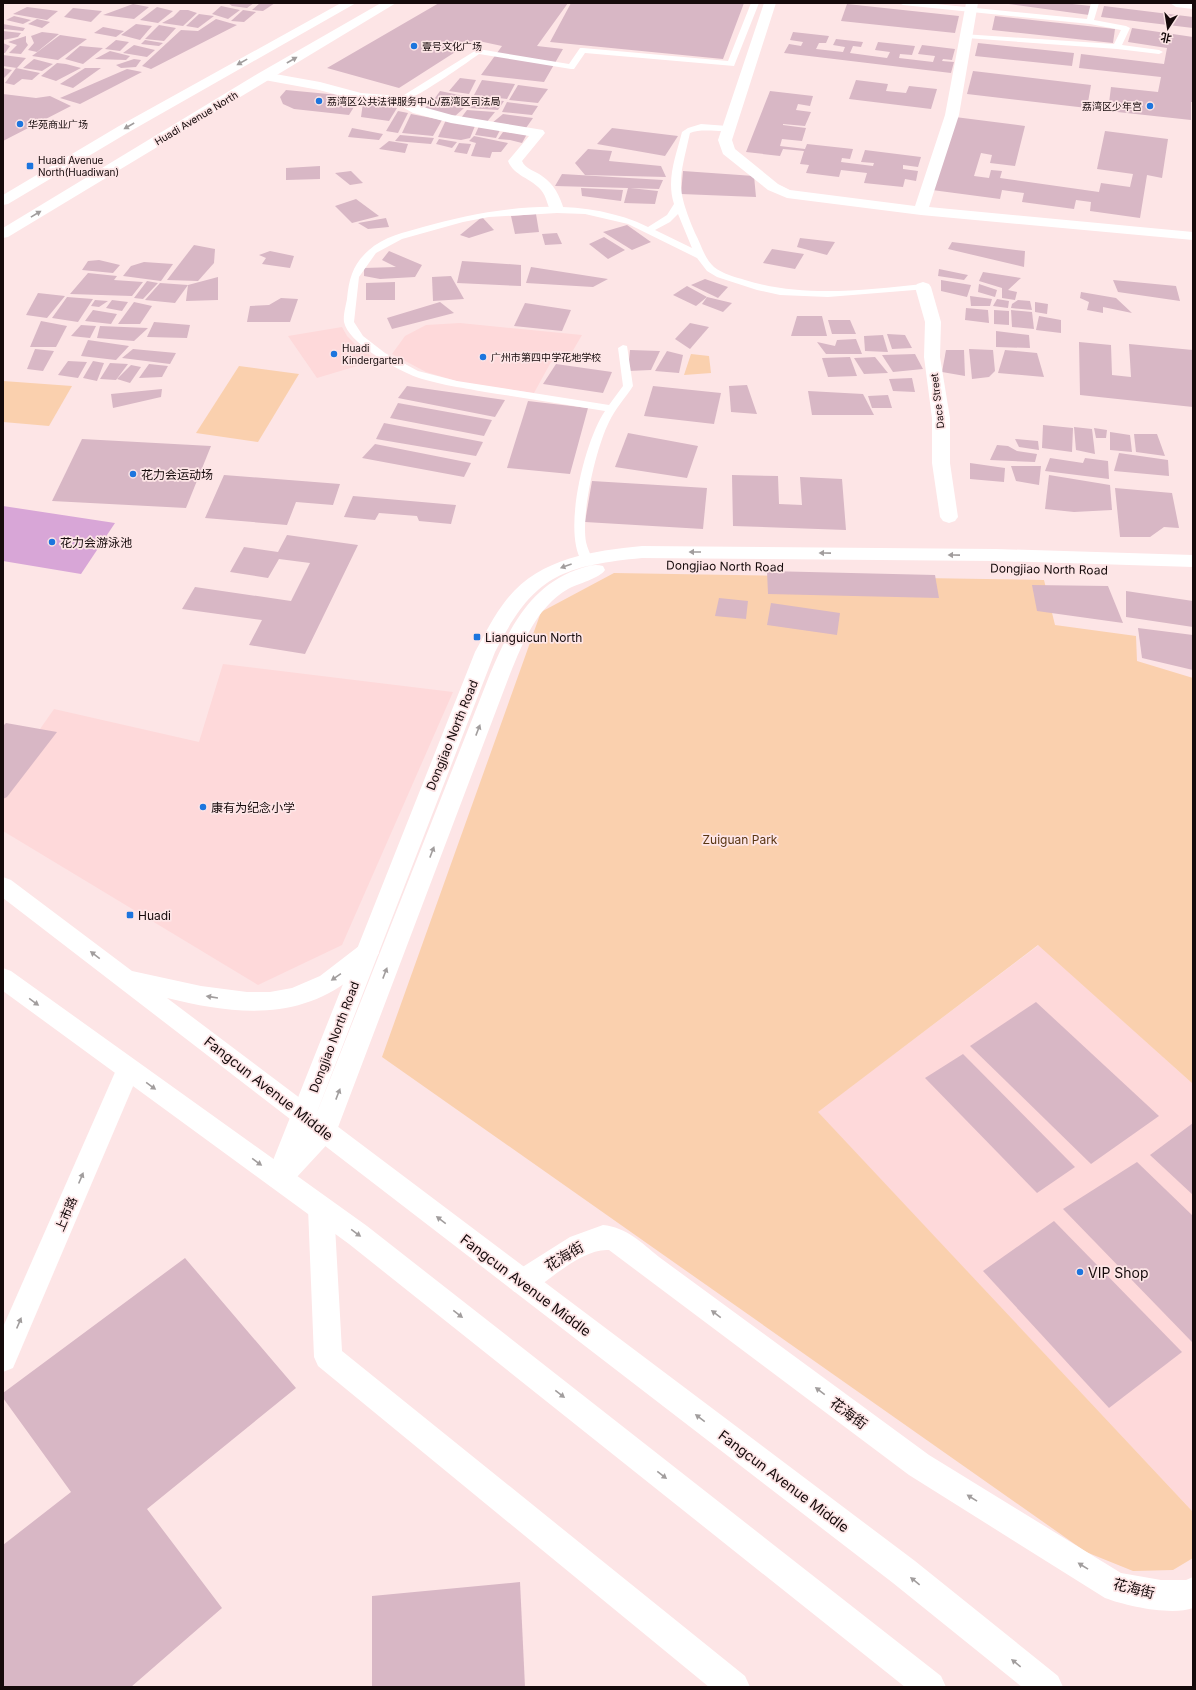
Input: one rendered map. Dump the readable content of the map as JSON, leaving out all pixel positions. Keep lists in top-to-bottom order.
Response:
{
  "streets": {
    "main road": [
      "Huadi Avenue North",
      "Dace Street",
      "Dongjiao North Road",
      "Fangcun Avenue Middle",
      "上市路",
      "花海街"
    ]
  },
  "crossings": [
    ["Dongjiao North Road", "Fangcun Avenue Middle"],
    ["Fangcun Avenue Middle", "花海街"]
  ],
  "one_way": ["上市路"],
  "parks": ["Zuiguan Park"],
  "places": {
    "other": [
      "壹号文化广场",
      "荔湾区公共法律服务中心/荔湾区司法局",
      "荔湾区少年宫",
      "华苑商业广场",
      "Huadi Kindergarten",
      "广州市第四中学花地学校",
      "花力会运动场",
      "花力会游泳池",
      "康有为纪念小学",
      "VIP Shop"
    ],
    "transit": ["Huadi Avenue North(Huadiwan)", "Lianguicun North", "Huadi"]
  },
  "north": "bottom"
}
